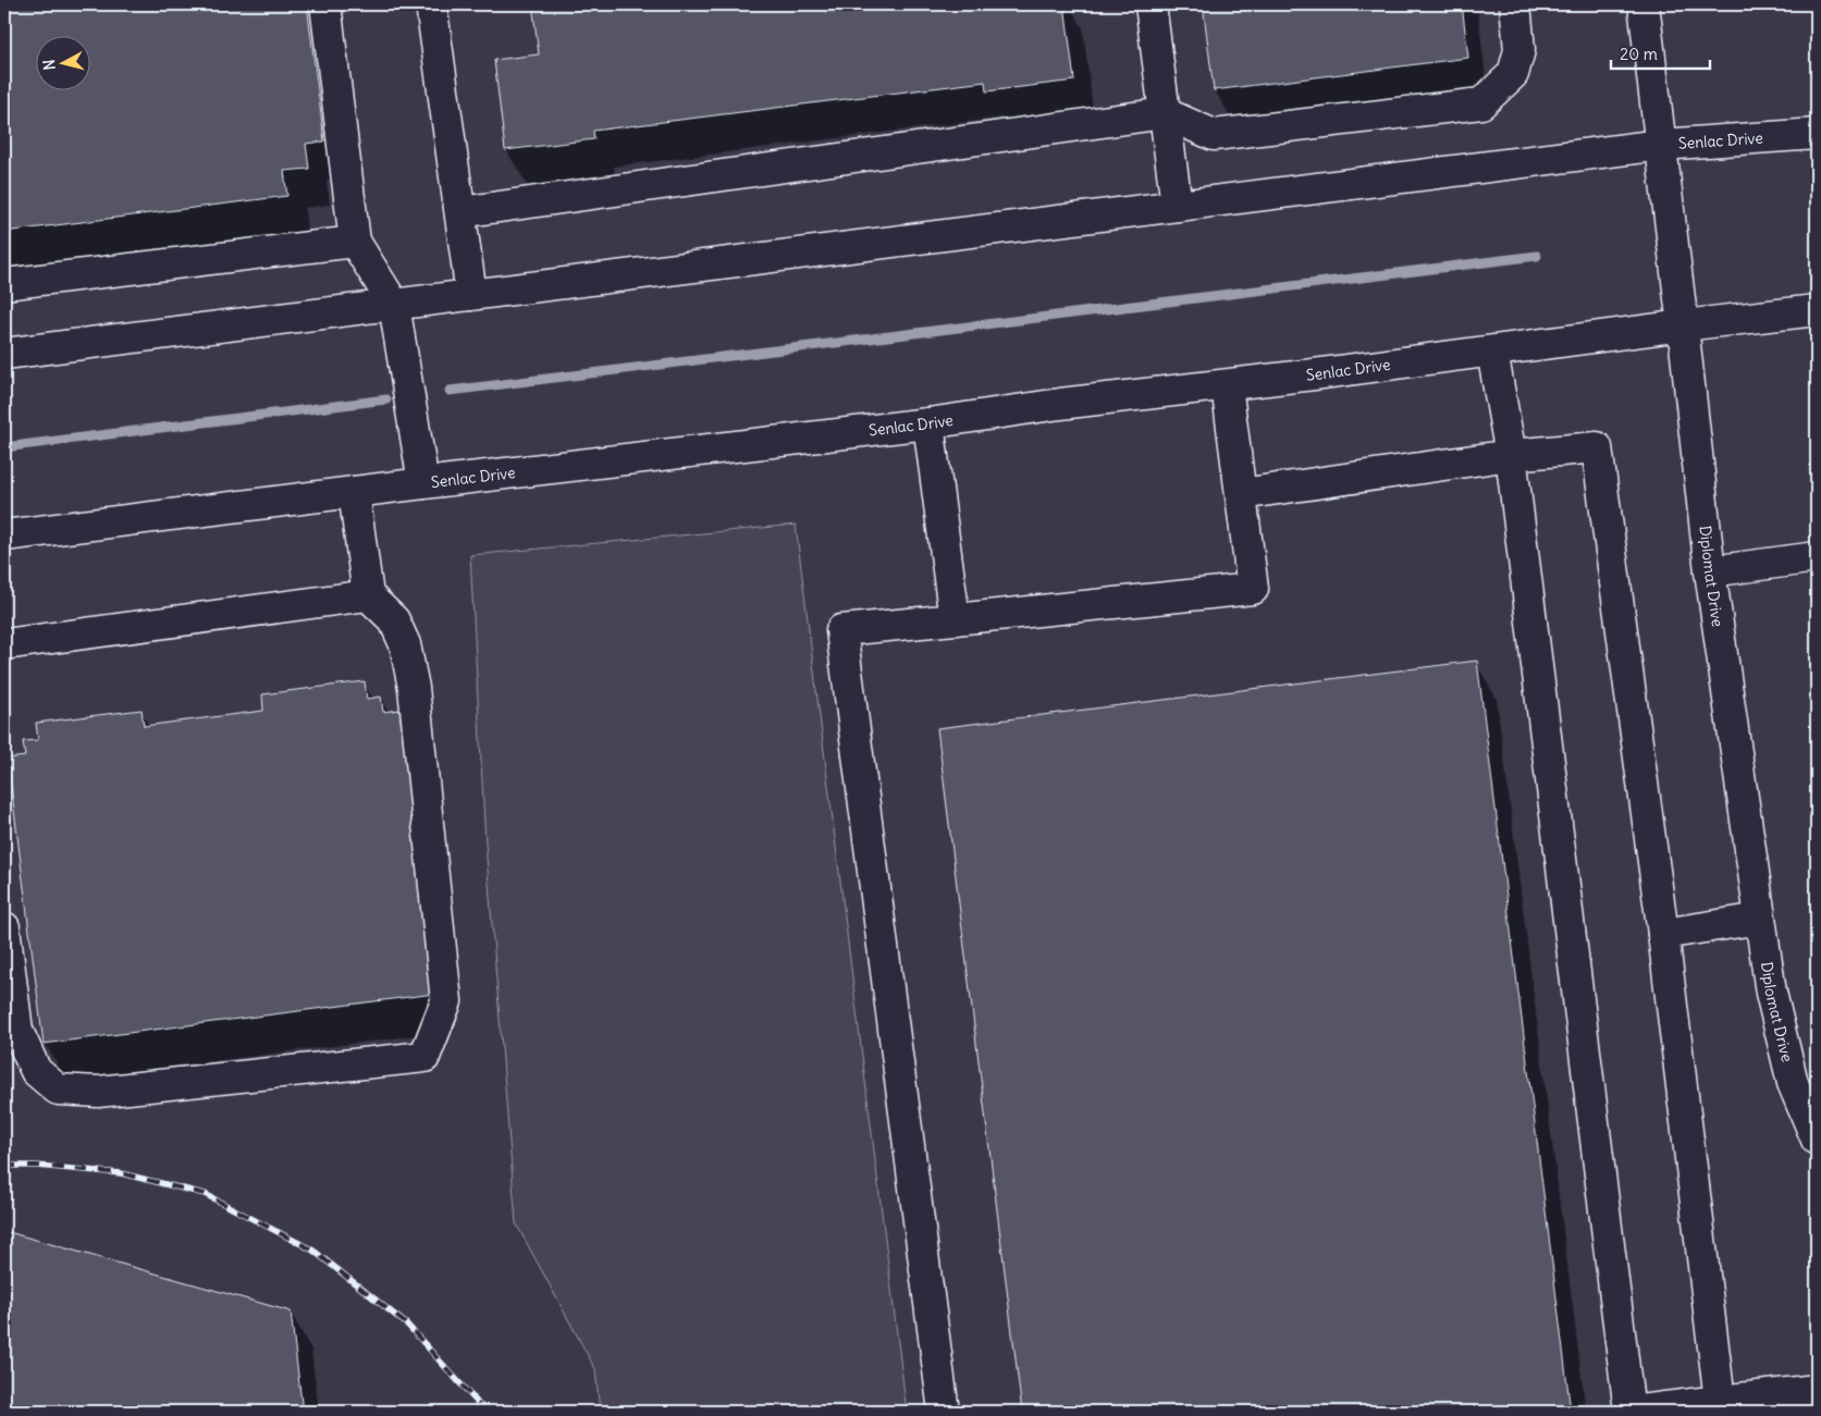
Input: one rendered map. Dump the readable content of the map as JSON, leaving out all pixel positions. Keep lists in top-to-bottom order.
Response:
{
  "streets": {
    "street": ["Senlac Drive", "Diplomat Drive"]
  },
  "crossings": [
    ["Senlac Drive", "Diplomat Drive"]
  ],
  "scale_bar": "20 m",
  "north": "left"
}
